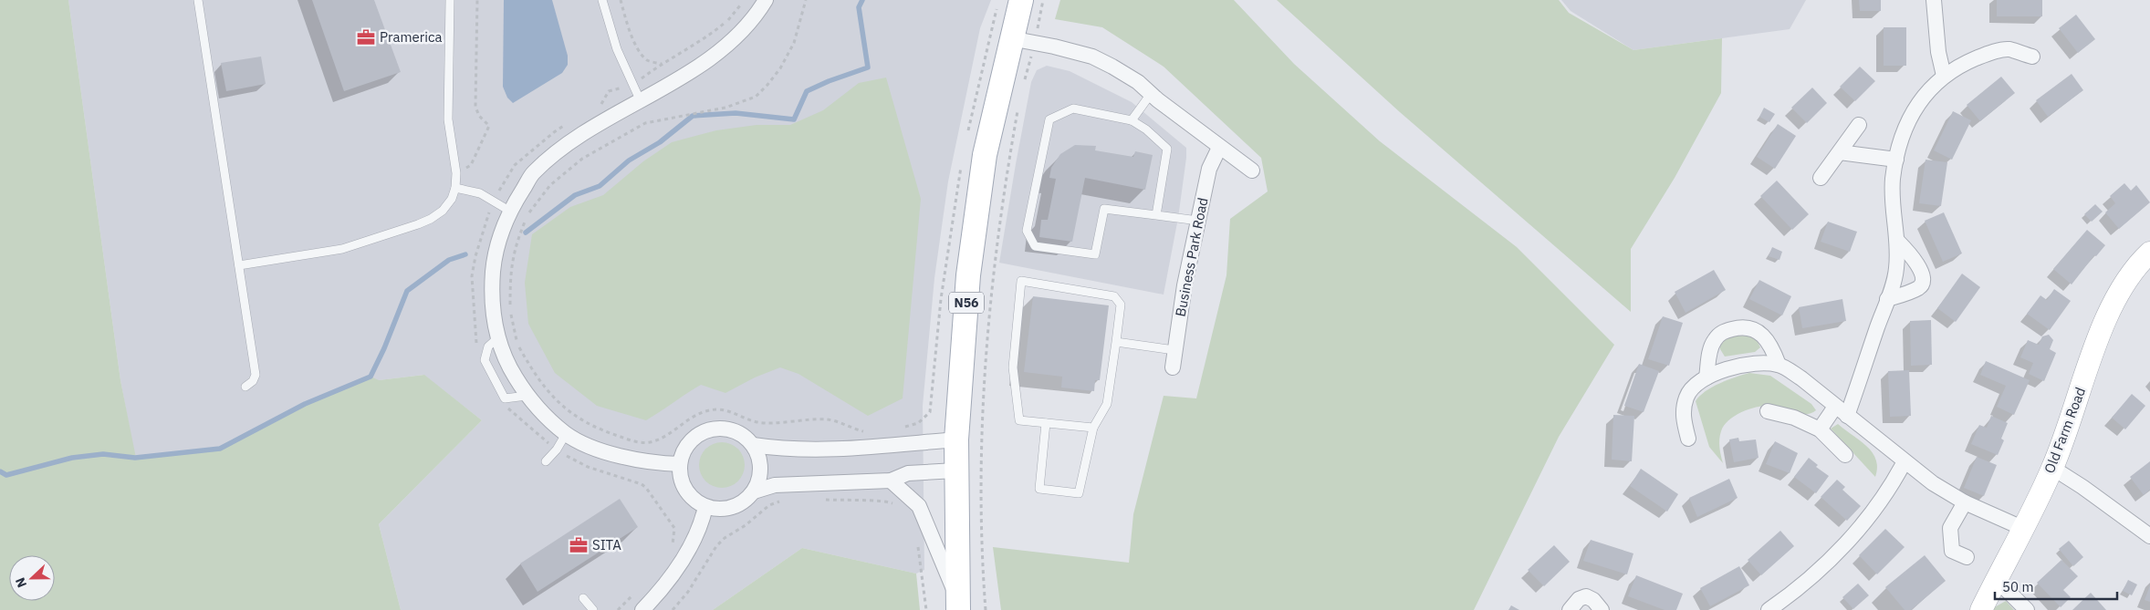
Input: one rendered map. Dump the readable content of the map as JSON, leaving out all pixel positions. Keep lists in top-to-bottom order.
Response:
{
  "streets": {
    "main road": ["N56"],
    "street": ["Business Park Road", "Old Farm Road"]
  },
  "places": {
    "office": ["Pramerica", "SITA"]
  },
  "scale_bar": "50 m",
  "north": "left"
}
